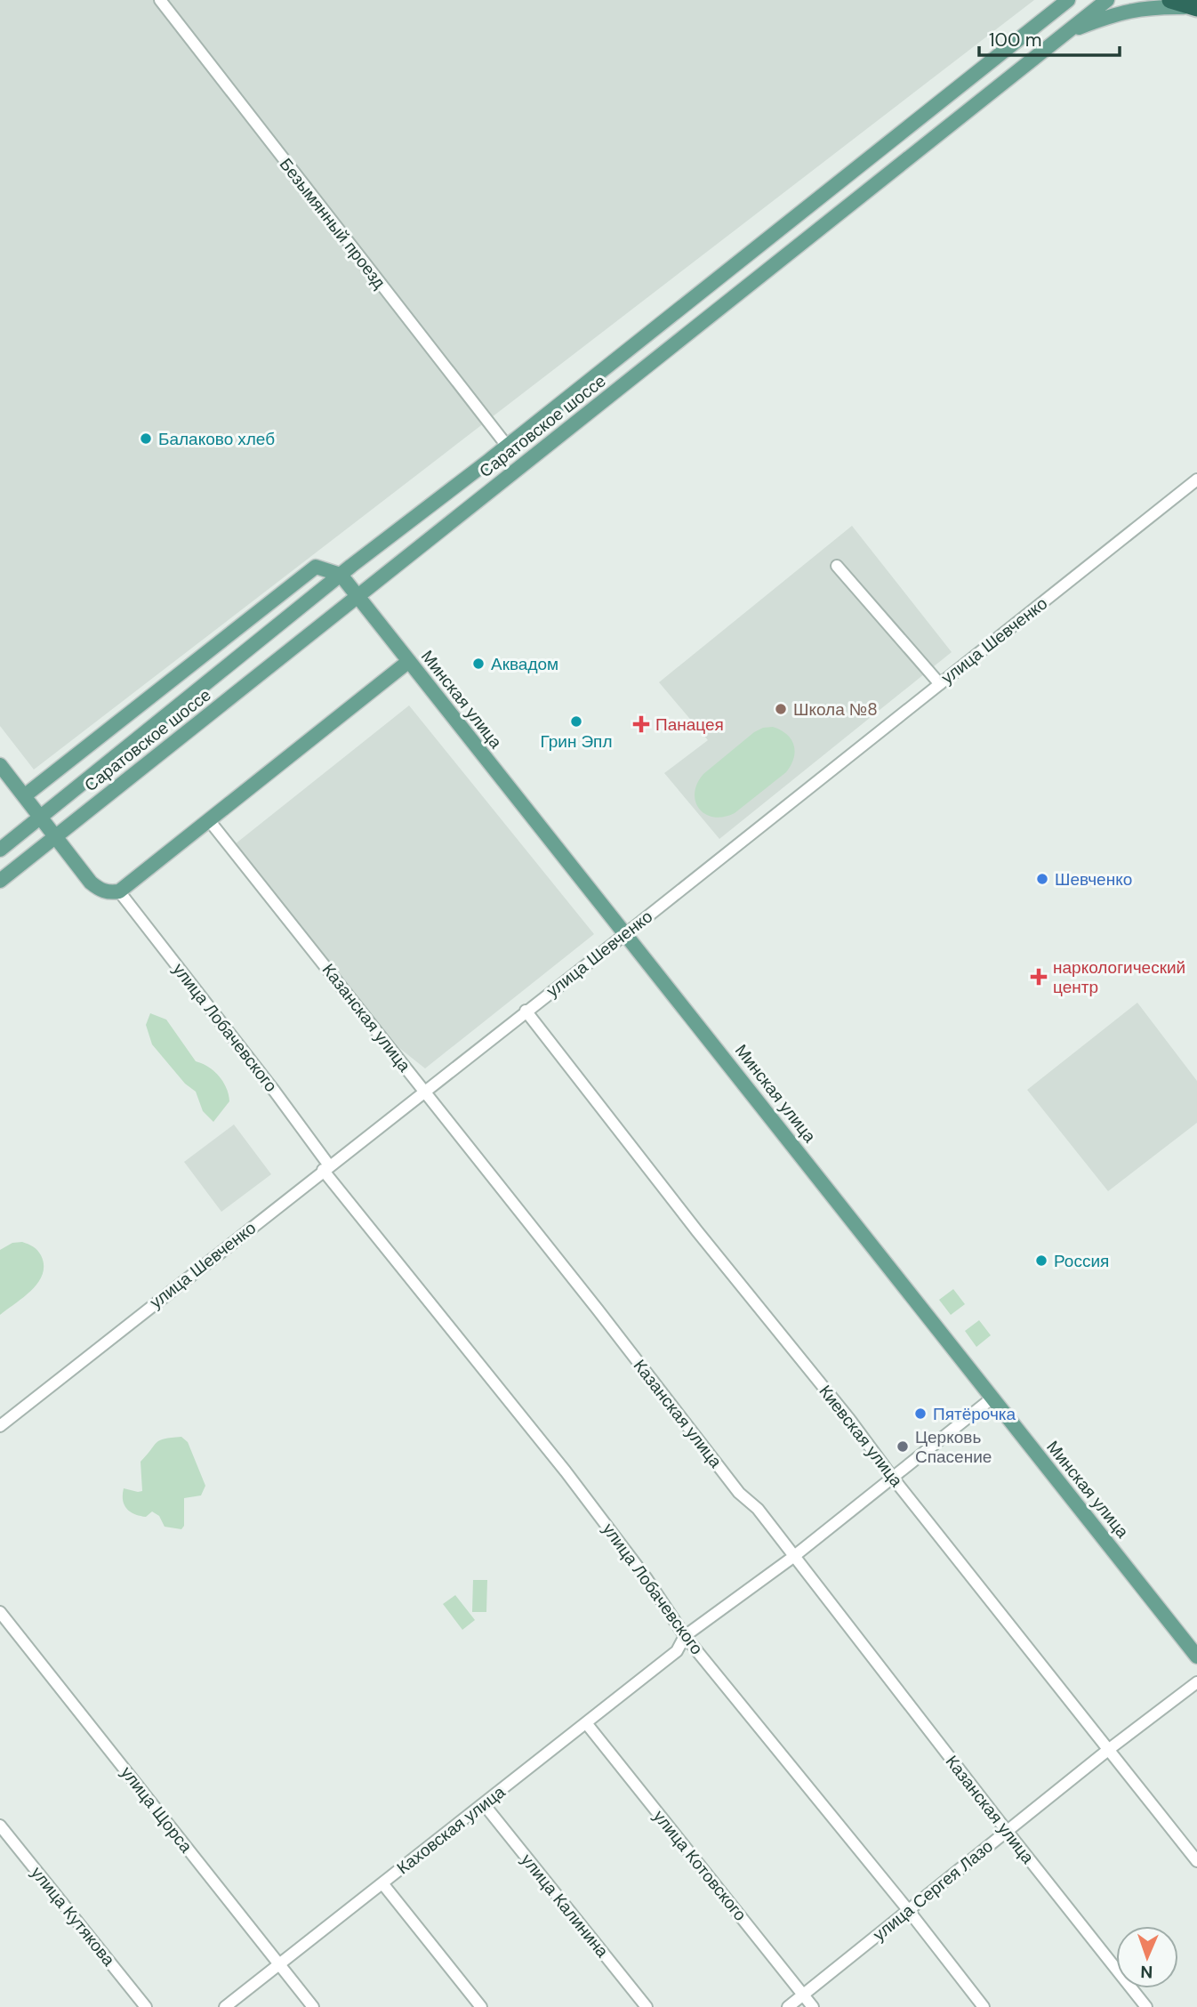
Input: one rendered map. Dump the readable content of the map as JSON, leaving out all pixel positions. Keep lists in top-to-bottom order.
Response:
{
  "streets": {
    "main road": ["Саратовское шоссе", "Минская улица"],
    "street": [
      "Безымянный проезд",
      "улица Шевченко",
      "Казанская улица",
      "улица Лобачевского",
      "Киевская улица",
      "улица Щорса",
      "Каховская улица",
      "улица Котовского",
      "улица Сергея Лазо",
      "улица Калинина",
      "улица Кутякова"
    ]
  },
  "crossings": [
    ["Безымянный проезд", "Саратовское шоссе"],
    ["Саратовское шоссе", "Минская улица"],
    ["улица Шевченко", "Минская улица"],
    ["улица Шевченко", "Казанская улица"],
    ["улица Шевченко", "улица Лобачевского"],
    ["улица Шевченко", "Киевская улица"],
    ["Минская улица", "Каховская улица"],
    ["Казанская улица", "Каховская улица"],
    ["Казанская улица", "улица Сергея Лазо"],
    ["улица Лобачевского", "Каховская улица"],
    ["улица Лобачевского", "улица Сергея Лазо"],
    ["Киевская улица", "Каховская улица"],
    ["Киевская улица", "улица Сергея Лазо"],
    ["улица Щорса", "Каховская улица"],
    ["Каховская улица", "улица Котовского"],
    ["Каховская улица", "улица Калинина"],
    ["улица Котовского", "улица Сергея Лазо"]
  ],
  "places": {
    "other": [
      "Балаково хлеб",
      "Аквадом",
      "Школа №8",
      "Грин Эпл",
      "Шевченко",
      "Россия",
      "Пятёрочка",
      "Церковь Спасение"
    ],
    "health": ["Панацея", "наркологический центр"]
  },
  "scale_bar": "100 m",
  "north": "bottom"
}
